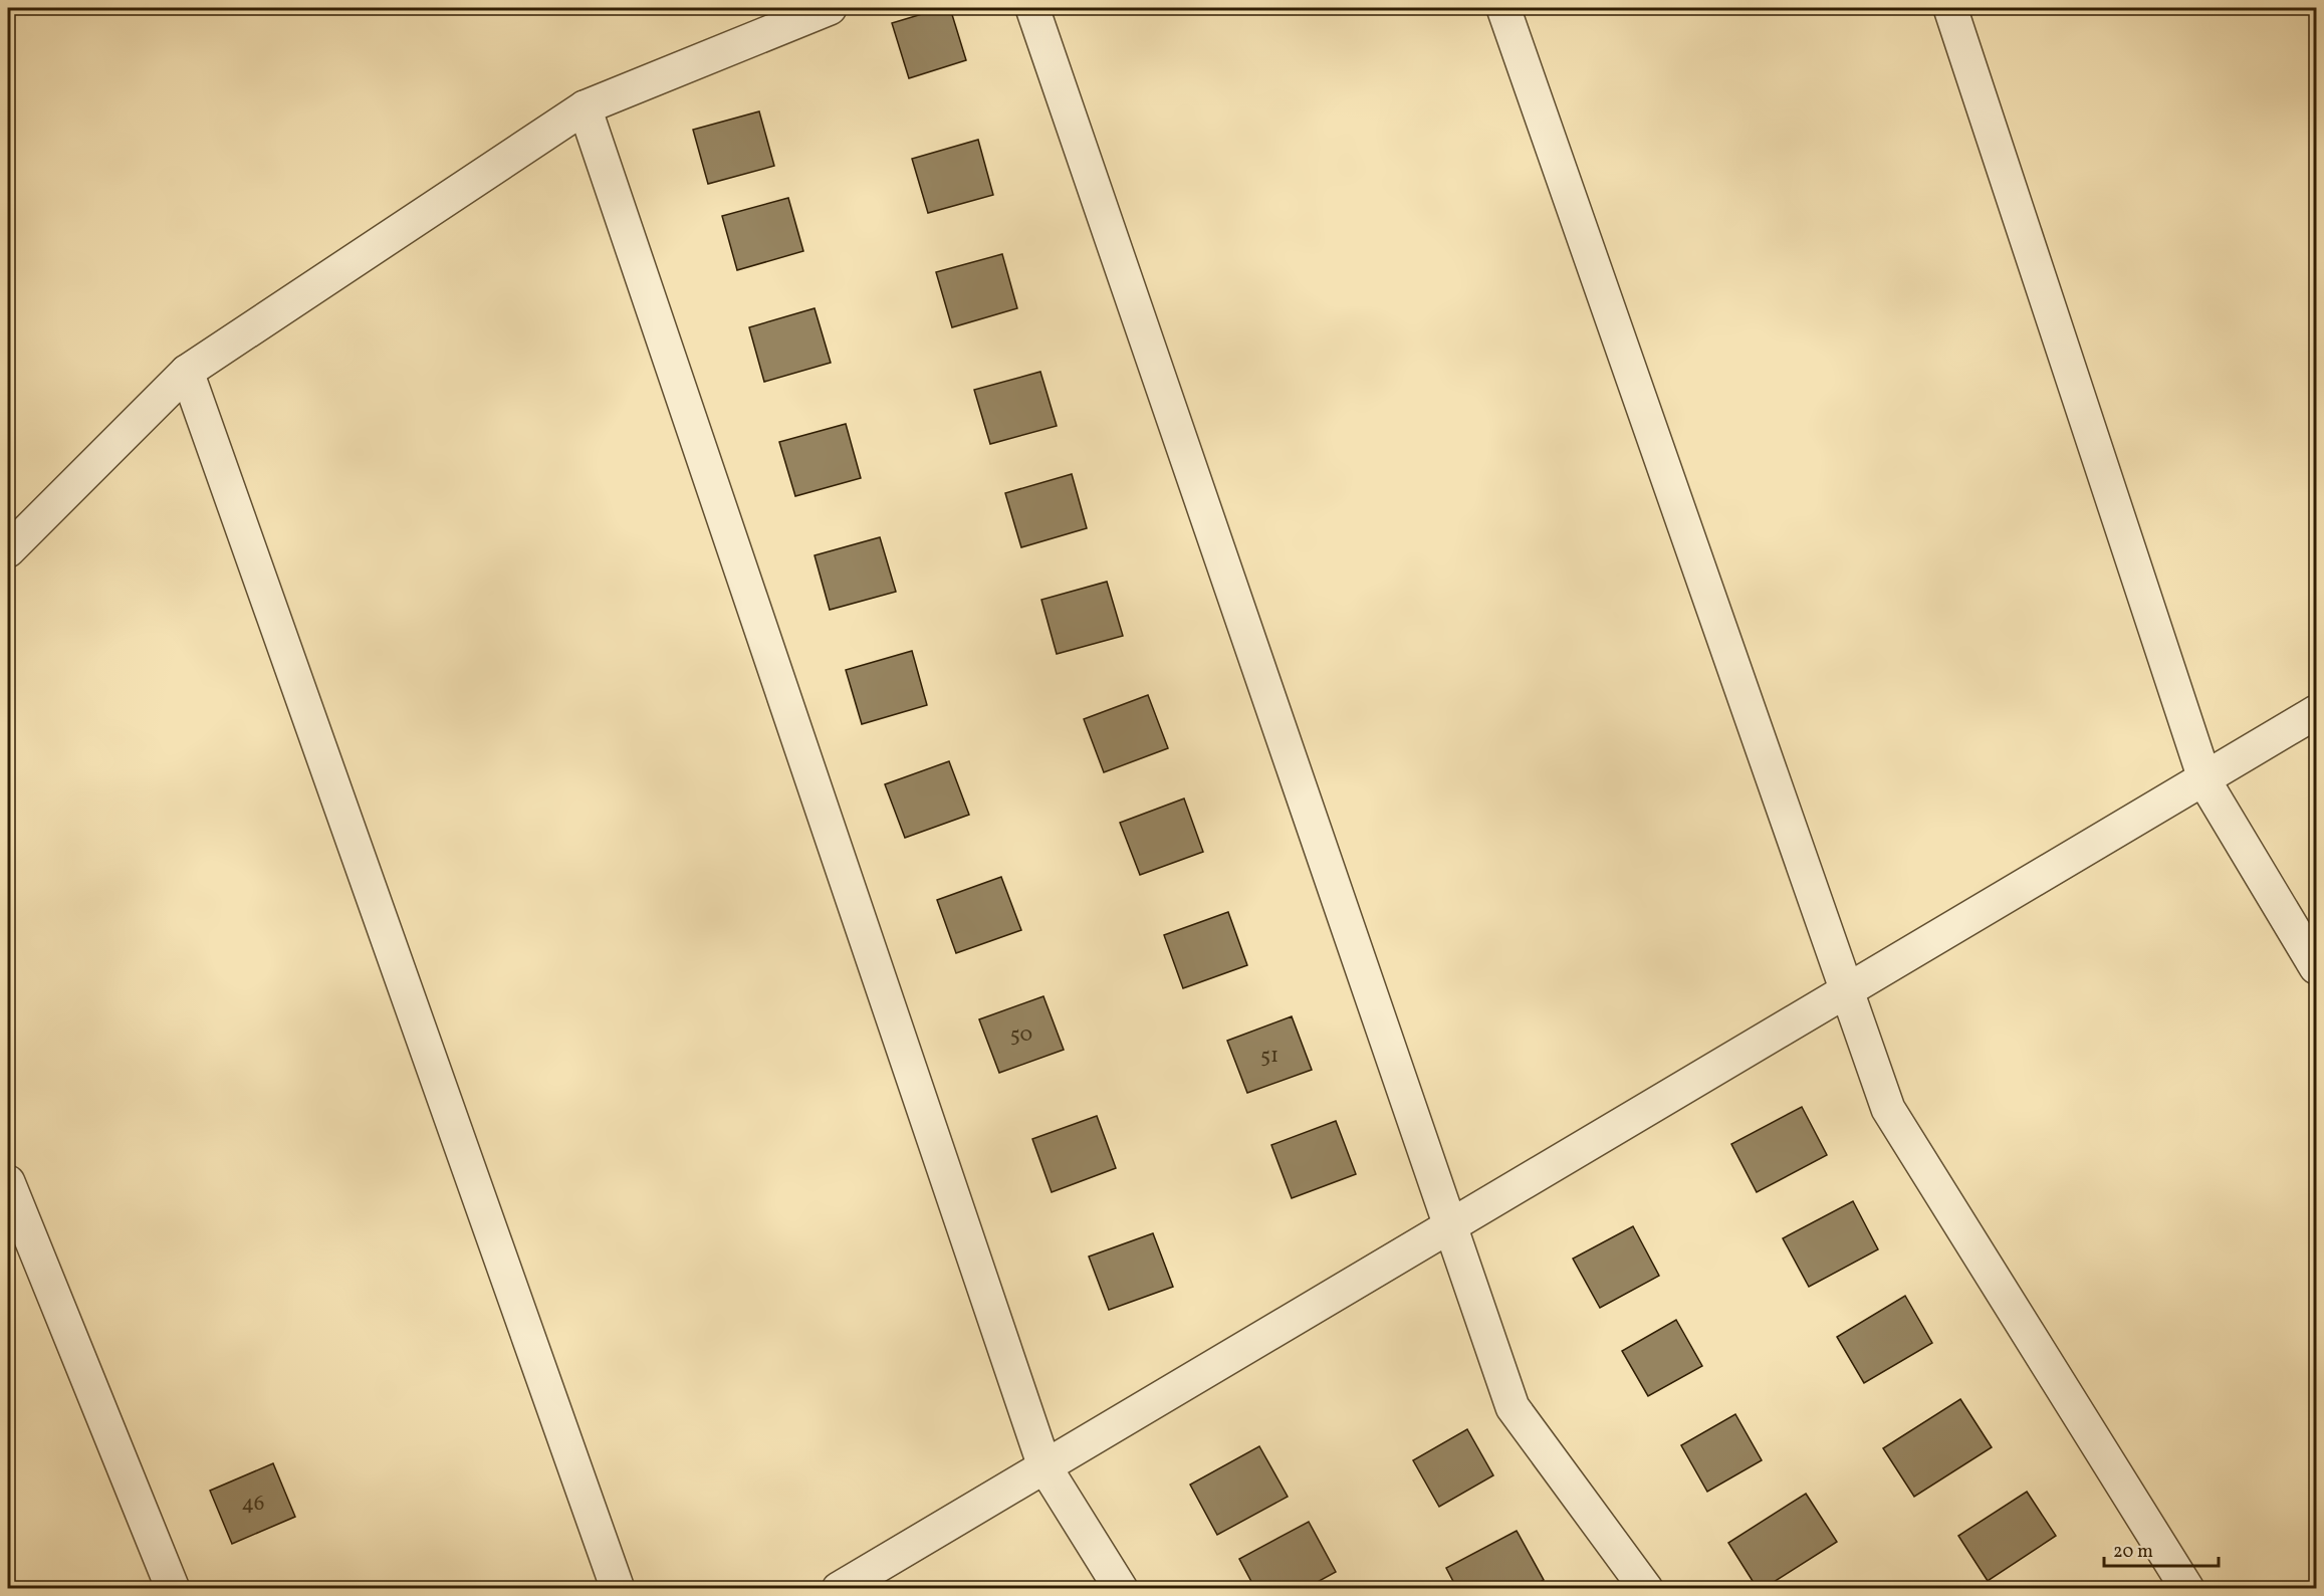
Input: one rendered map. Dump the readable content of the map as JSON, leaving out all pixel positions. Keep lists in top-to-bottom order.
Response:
{
  "house_numbers": ["50", "51", "46"],
  "scale_bar": "20 m"
}
